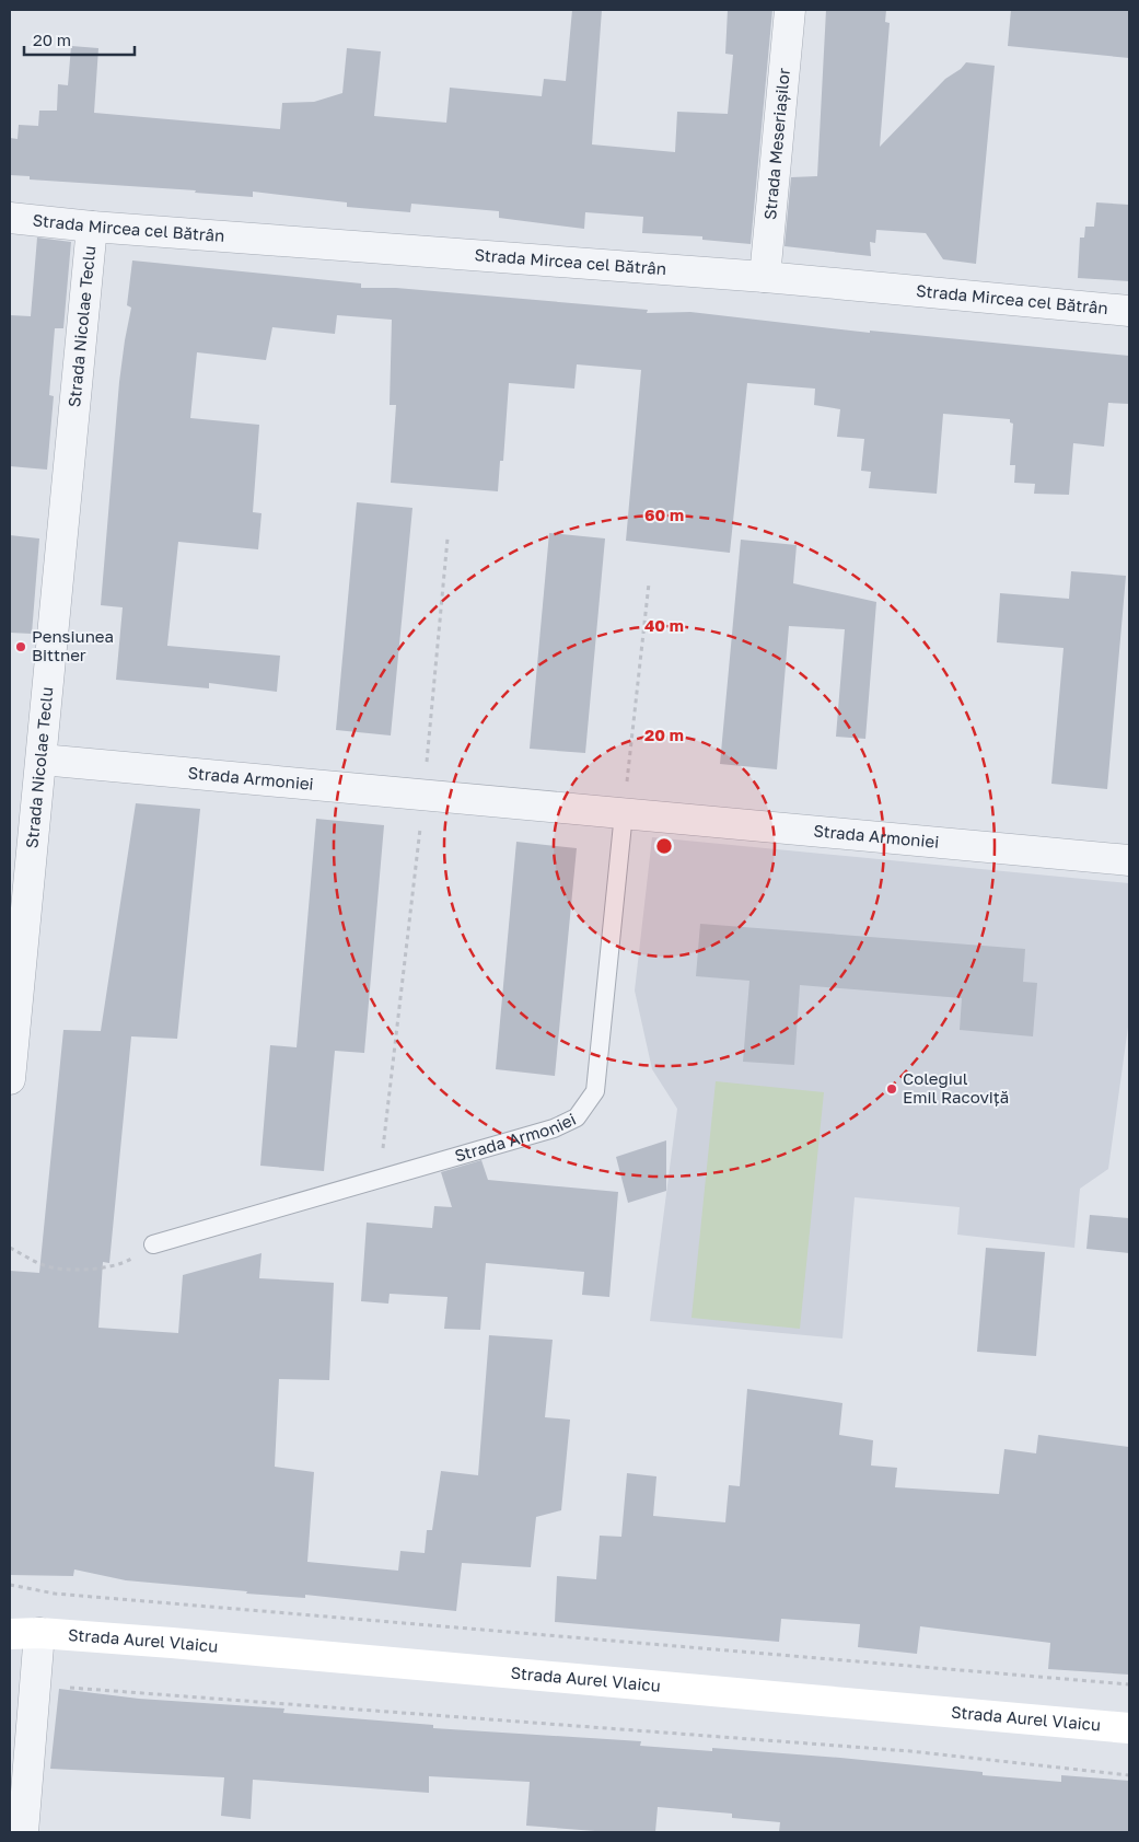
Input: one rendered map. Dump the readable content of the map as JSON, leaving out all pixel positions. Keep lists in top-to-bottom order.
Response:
{
  "streets": {
    "main road": ["Strada Aurel Vlaicu"],
    "street": [
      "Strada Meseriașilor",
      "Strada Mircea cel Bătrân",
      "Strada Nicolae Teclu",
      "Strada Armoniei"
    ]
  },
  "crossings": [
    ["Strada Meseriașilor", "Strada Mircea cel Bătrân"],
    ["Strada Mircea cel Bătrân", "Strada Nicolae Teclu"],
    ["Strada Nicolae Teclu", "Strada Armoniei"]
  ],
  "places": ["Pensiunea Bittner", "Colegiul Emil Racoviță"],
  "scale_bar": "20 m",
  "rings": ["60 m", "40 m", "20 m"]
}
